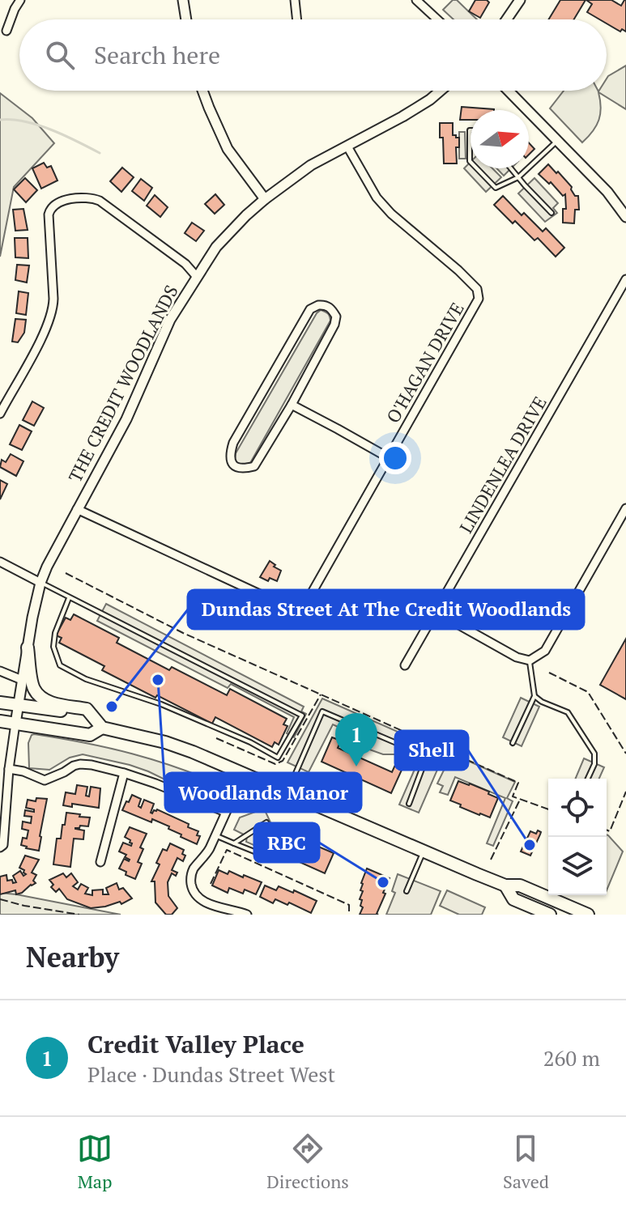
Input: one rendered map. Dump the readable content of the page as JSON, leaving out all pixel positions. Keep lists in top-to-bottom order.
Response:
{
  "streets": {
    "street": ["O'HAGAN DRIVE", "THE CREDIT WOODLANDS", "LINDENLEA DRIVE"]
  },
  "crossings": [
    ["O'HAGAN DRIVE", "THE CREDIT WOODLANDS"]
  ],
  "places": [
    "Woodlands Manor",
    "Dundas Street At The Credit Woodlands",
    "Shell",
    "RBC"
  ],
  "north": "right",
  "page": {
    "search": "Search here",
    "pins": "1",
    "heading": "Nearby",
    "list": [
      {
        "mark": "1",
        "name": "Credit Valley Place",
        "note": "Place · Dundas Street West",
        "value": "260 m"
      }
    ],
    "nav": ["Map", "Directions", "Saved"]
  }
}
